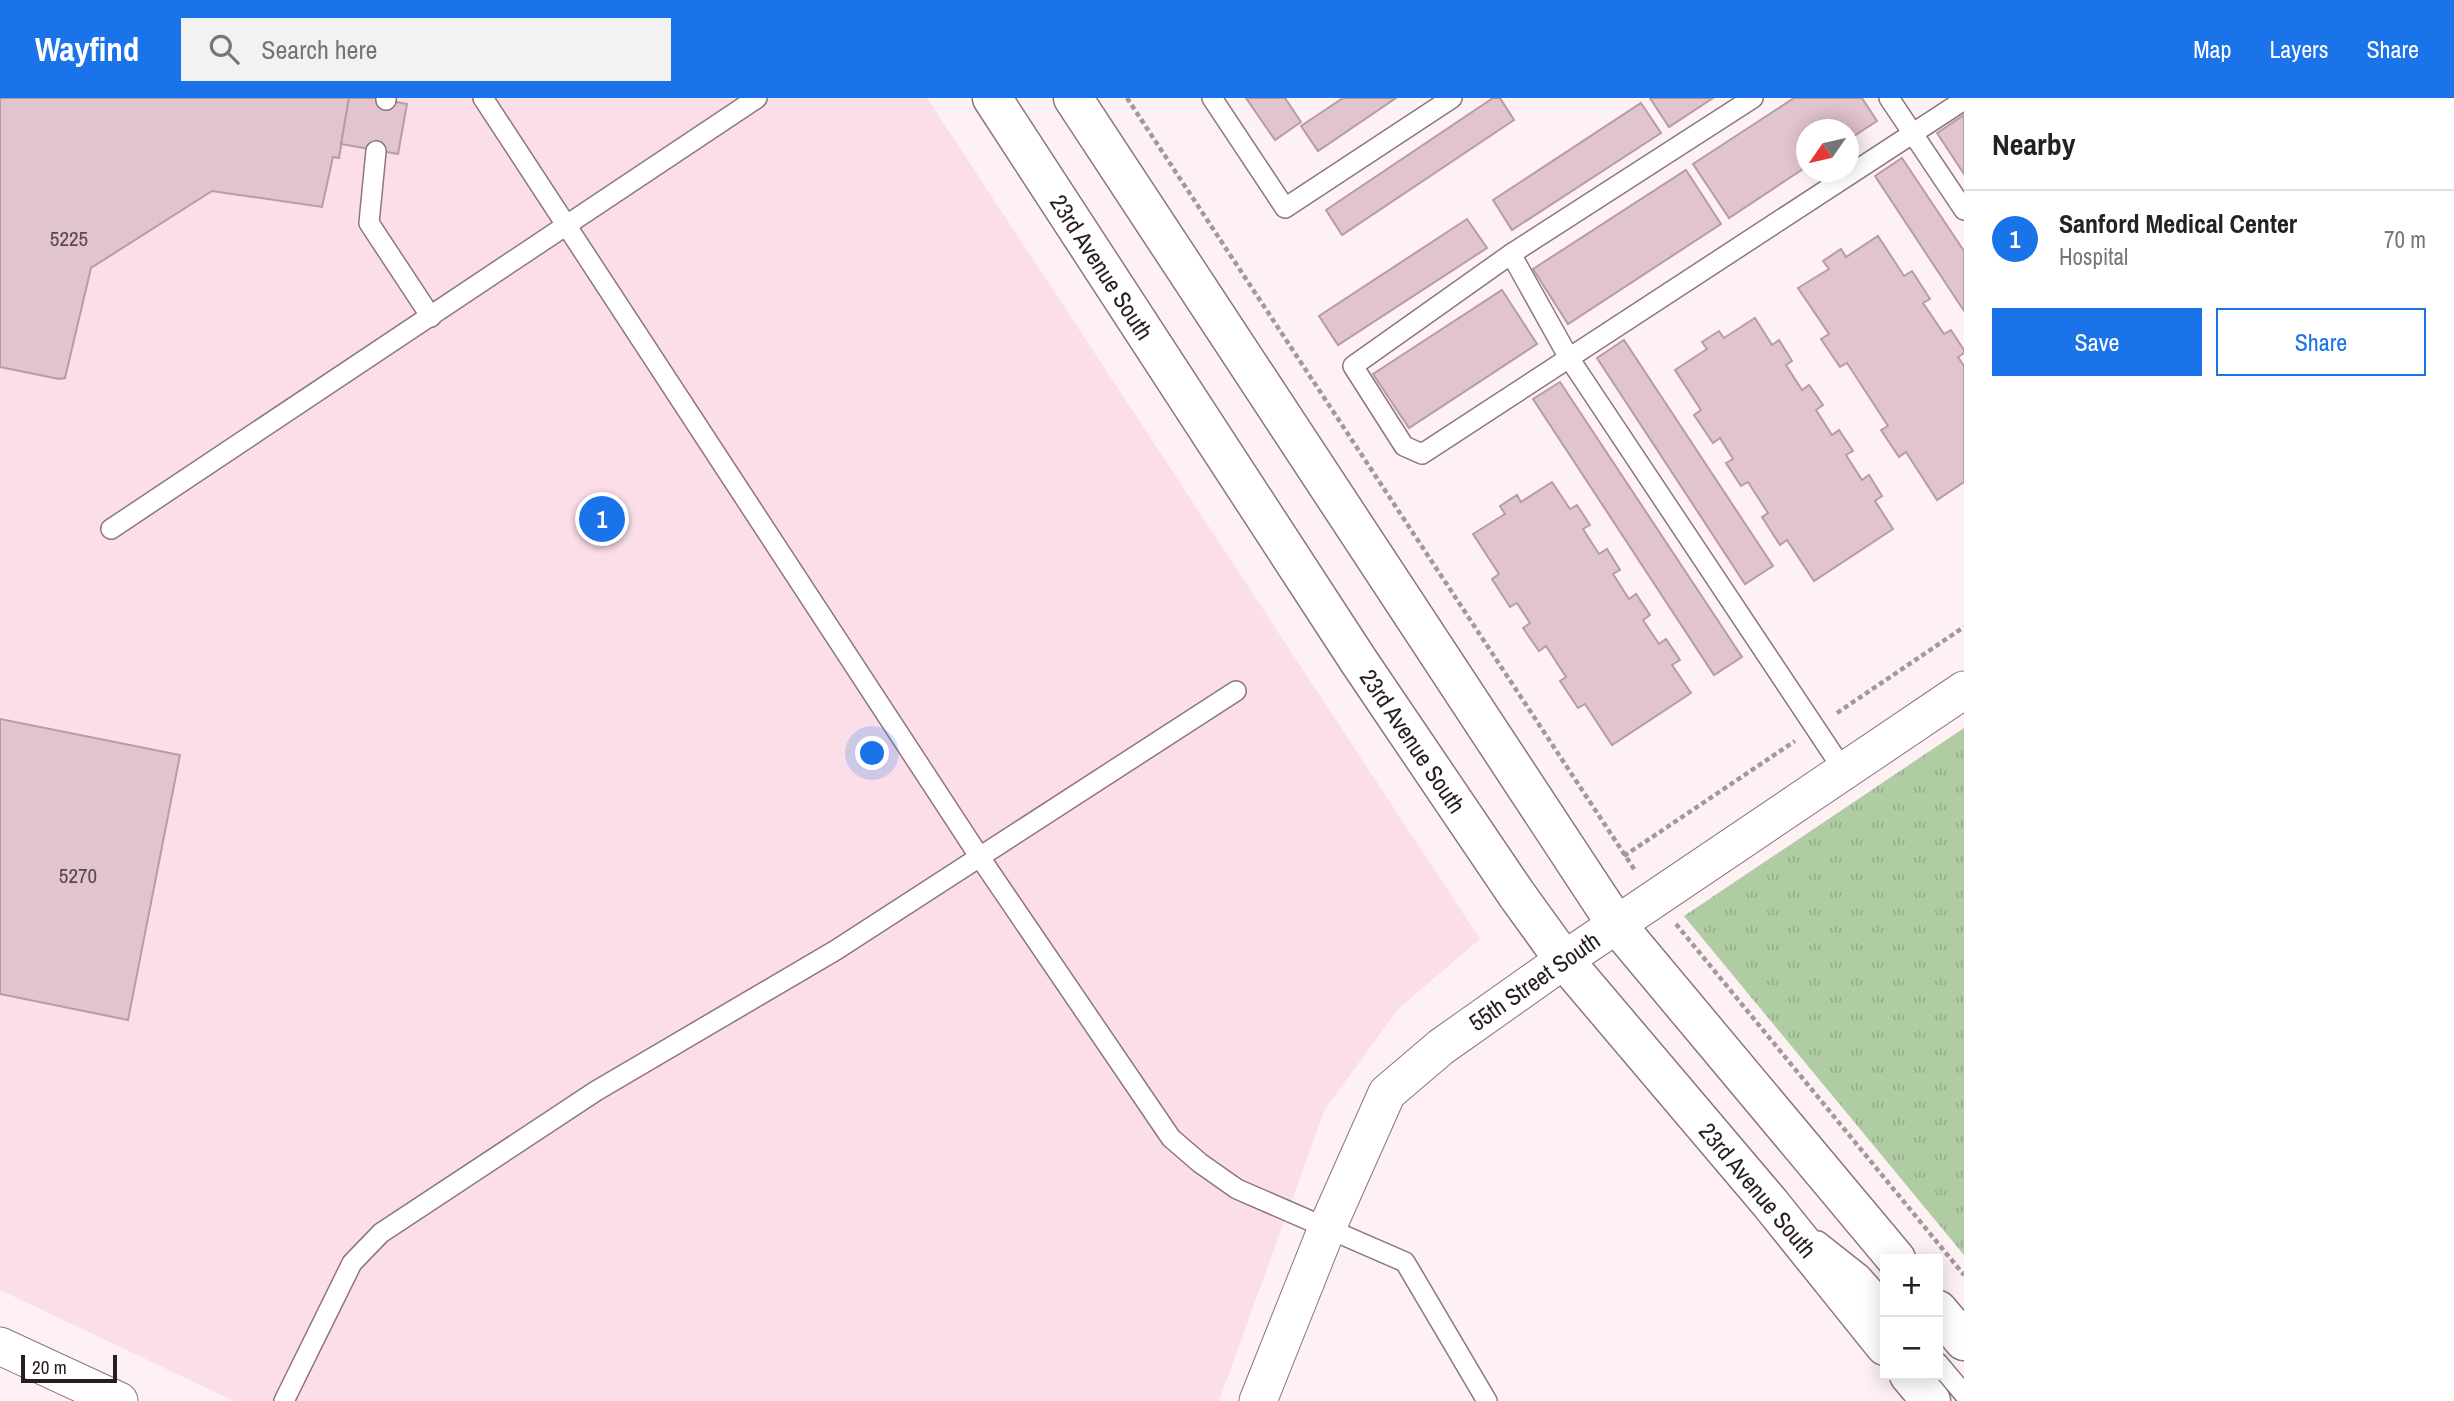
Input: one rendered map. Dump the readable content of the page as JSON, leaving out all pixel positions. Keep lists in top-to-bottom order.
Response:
{
  "streets": {
    "street": ["23rd Avenue South", "55th Street South"]
  },
  "crossings": [
    ["23rd Avenue South", "55th Street South"]
  ],
  "house_numbers": ["5225", "5270"],
  "scale_bar": "20 m",
  "north": "bottom left",
  "page": {
    "header": "Wayfind",
    "search": "Search here",
    "nav": ["Map", "Layers", "Share"],
    "heading": "Nearby",
    "list": [
      {
        "mark": "1",
        "name": "Sanford Medical Center",
        "note": "Hospital",
        "value": "70 m"
      }
    ],
    "buttons": ["Save", "Share"],
    "pins": "1",
    "map_buttons": ["+", "−"],
    "scale": "20 m"
  }
}
